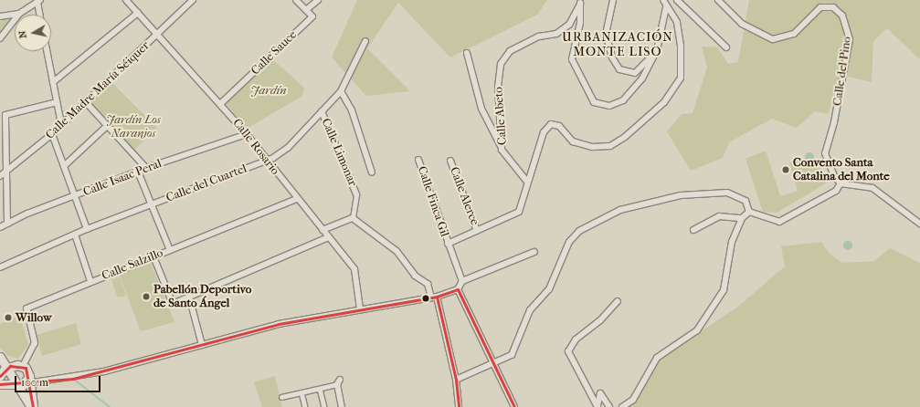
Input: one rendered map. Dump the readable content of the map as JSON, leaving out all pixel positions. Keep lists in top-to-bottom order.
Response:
{
  "streets": {
    "street": [
      "Calle Sauce",
      "Calle del Pino",
      "Calle Madre María Séiquer",
      "Calle Abeto",
      "Calle Rosario",
      "Calle Limonar",
      "Calle Isaac Peral",
      "Calle del Cuartel",
      "Calle Alerce",
      "Calle Finca Gil",
      "Calle Salzillo"
    ]
  },
  "crossings": [
    ["Calle Sauce", "Calle Rosario"],
    ["Calle Madre María Séiquer", "Calle Rosario"],
    ["Calle Rosario", "Calle Isaac Peral"],
    ["Calle Rosario", "Calle del Cuartel"],
    ["Calle Rosario", "Calle Salzillo"],
    ["Calle Limonar", "Calle del Cuartel"]
  ],
  "districts": ["URBANIZACIÓN MONTE LISO"],
  "parks": ["Jardín", "Jardín Los Naranjos"],
  "places": ["Convento Santa Catalina del Monte", "Pabellón Deportivo de Santo Ángel", "Willow"],
  "scale_bar": "100 m",
  "north": "left"
}
